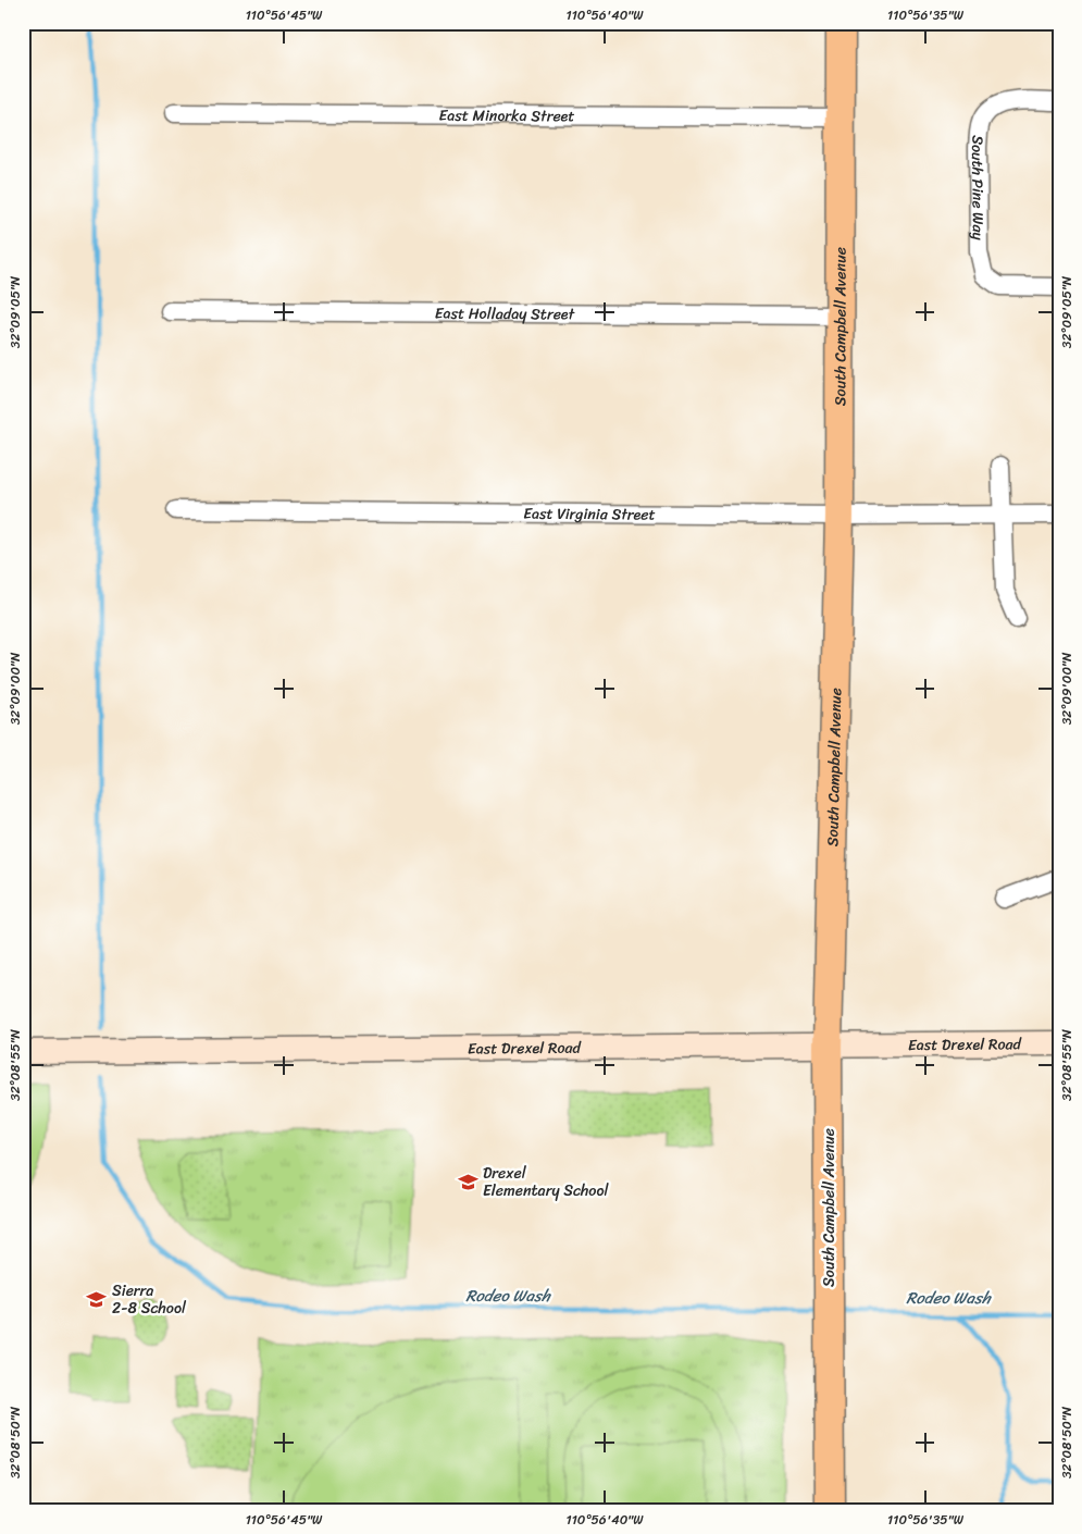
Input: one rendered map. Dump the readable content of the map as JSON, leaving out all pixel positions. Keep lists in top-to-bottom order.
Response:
{
  "streets": {
    "main road": ["South Campbell Avenue"],
    "street": [
      "East Minorka Street",
      "South Pine Way",
      "East Holladay Street",
      "East Virginia Street",
      "East Drexel Road"
    ]
  },
  "crossings": [
    ["East Minorka Street", "South Campbell Avenue"],
    ["East Holladay Street", "South Campbell Avenue"],
    ["South Campbell Avenue", "East Virginia Street"],
    ["South Campbell Avenue", "East Drexel Road"]
  ],
  "water": ["Rodeo Wash"],
  "places": {
    "school or university": ["Drexel Elementary School", "Sierra 2-8 School"]
  },
  "coordinates": [
    "110°56'45\"W",
    "110°56'40\"W",
    "110°56'35\"W",
    "32°09'05\"N",
    "32°09'00\"N",
    "32°08'55\"N",
    "32°08'50\"N"
  ]
}
